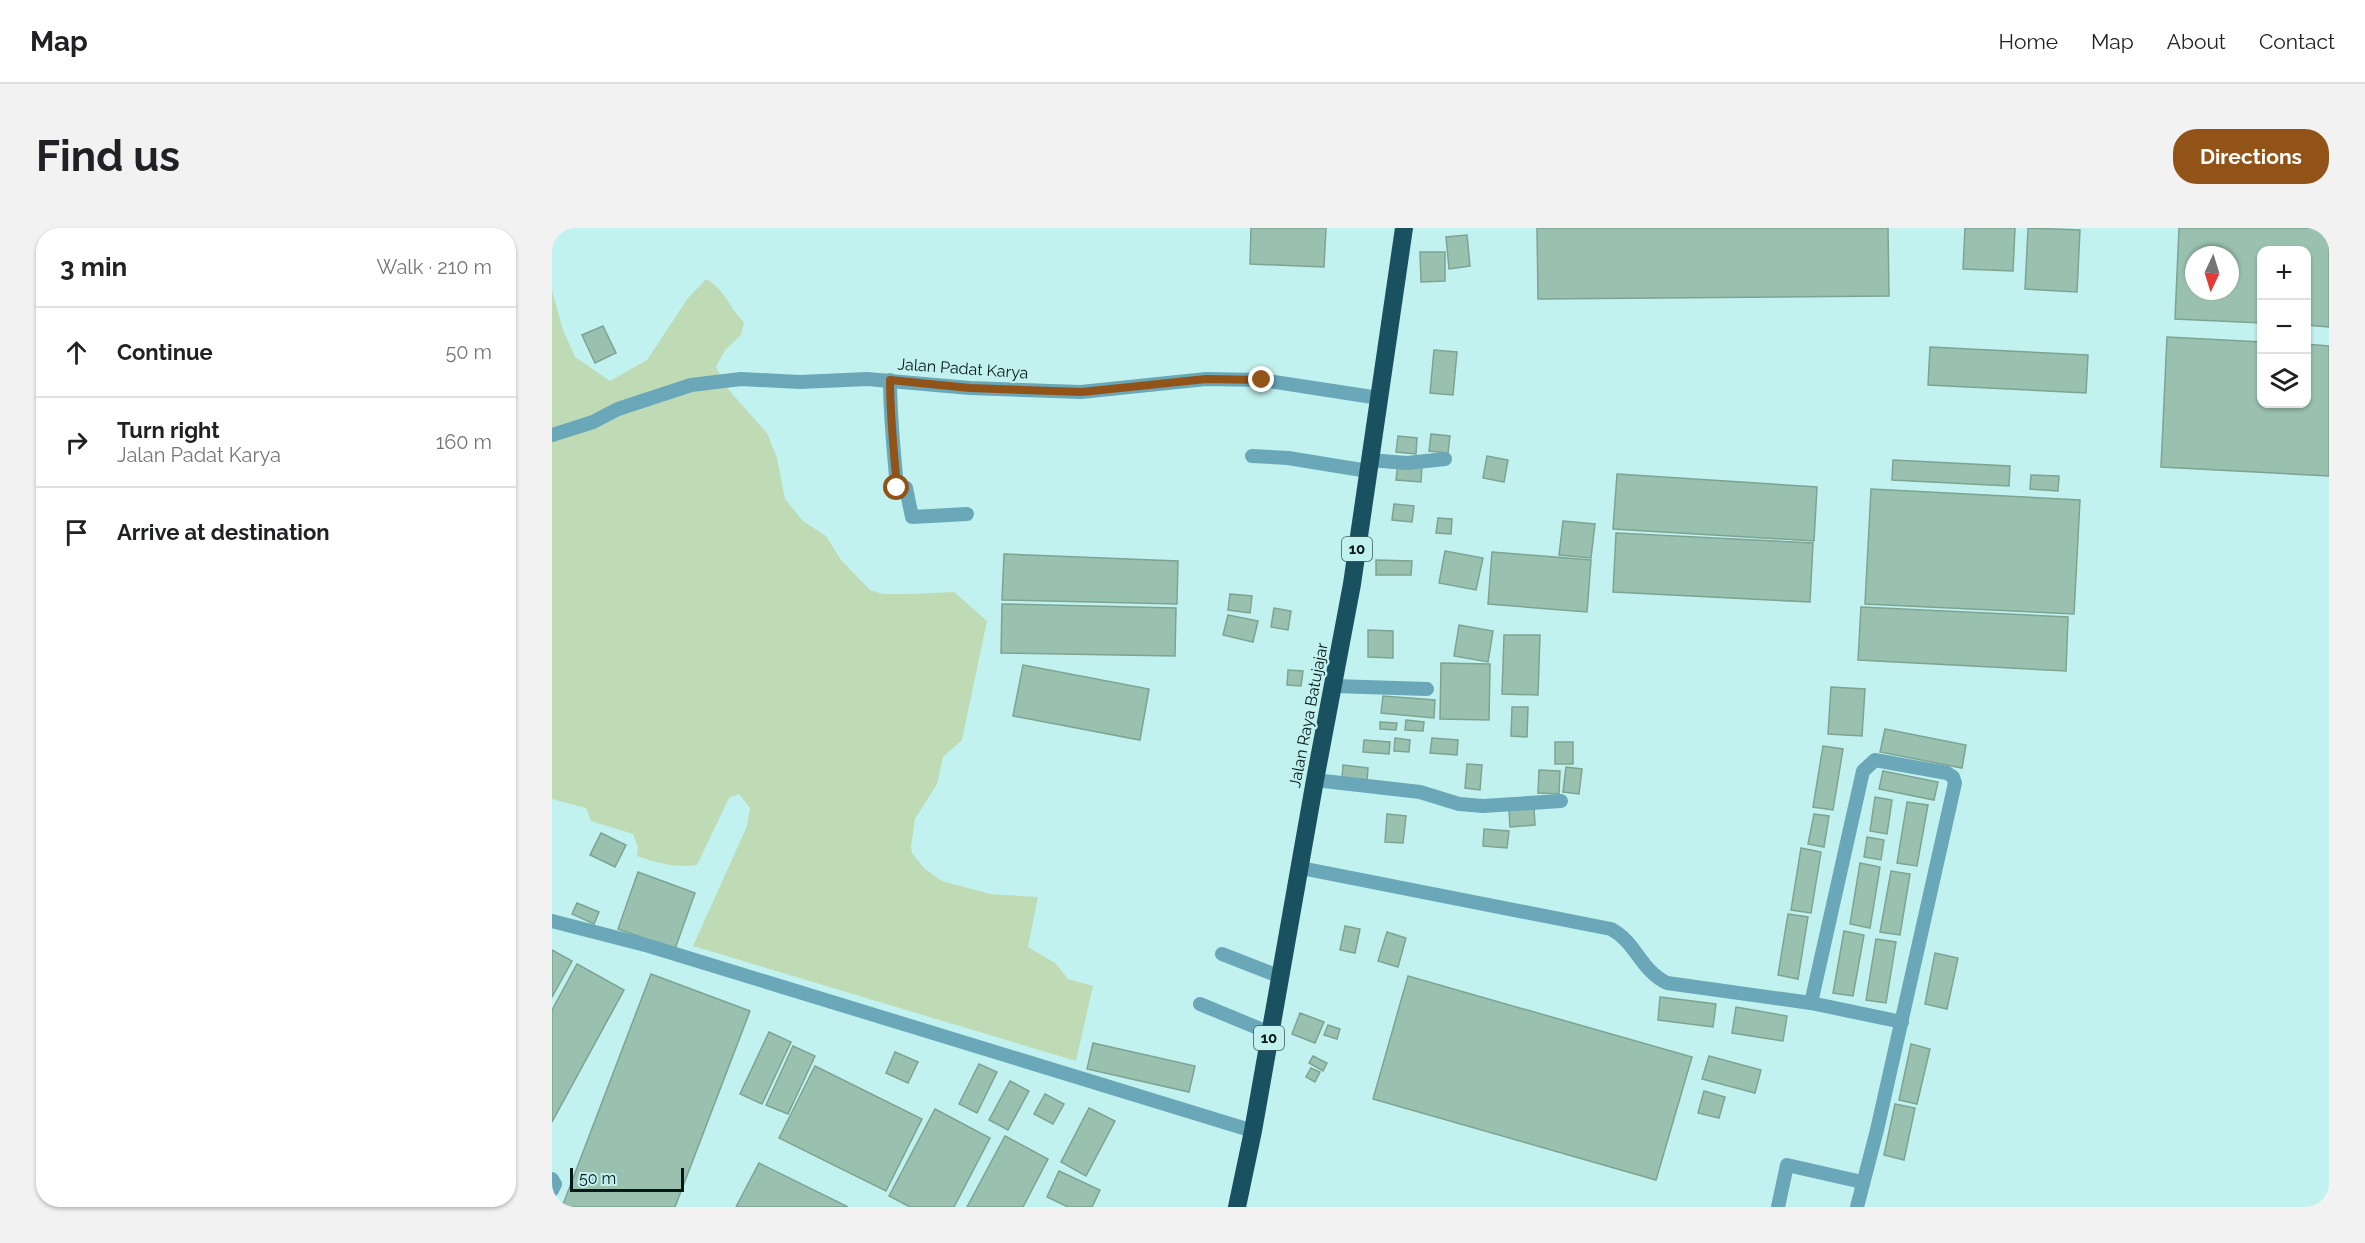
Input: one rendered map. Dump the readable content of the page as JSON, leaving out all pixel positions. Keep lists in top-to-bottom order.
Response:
{
  "streets": {
    "highway": ["10", "Jalan Raya Batujajar"],
    "street": ["Jalan Padat Karya"]
  },
  "crossings": [
    ["Jalan Padat Karya", "Jalan Raya Batujajar"]
  ],
  "scale_bar": "50 m",
  "north": "bottom",
  "page": {
    "header": "Map",
    "nav": [
      "Home",
      "Map",
      "About",
      "Contact"
    ],
    "buttons": "Directions",
    "title": "Find us",
    "heading": ["3 min", "Walk · 210 m"],
    "map_buttons": ["+", "−"],
    "list": [
      ["Continue", "50 m"],
      ["Turn right", "Jalan Padat Karya", "160 m"],
      "Arrive at destination"
    ],
    "scale": "50 m"
  }
}
